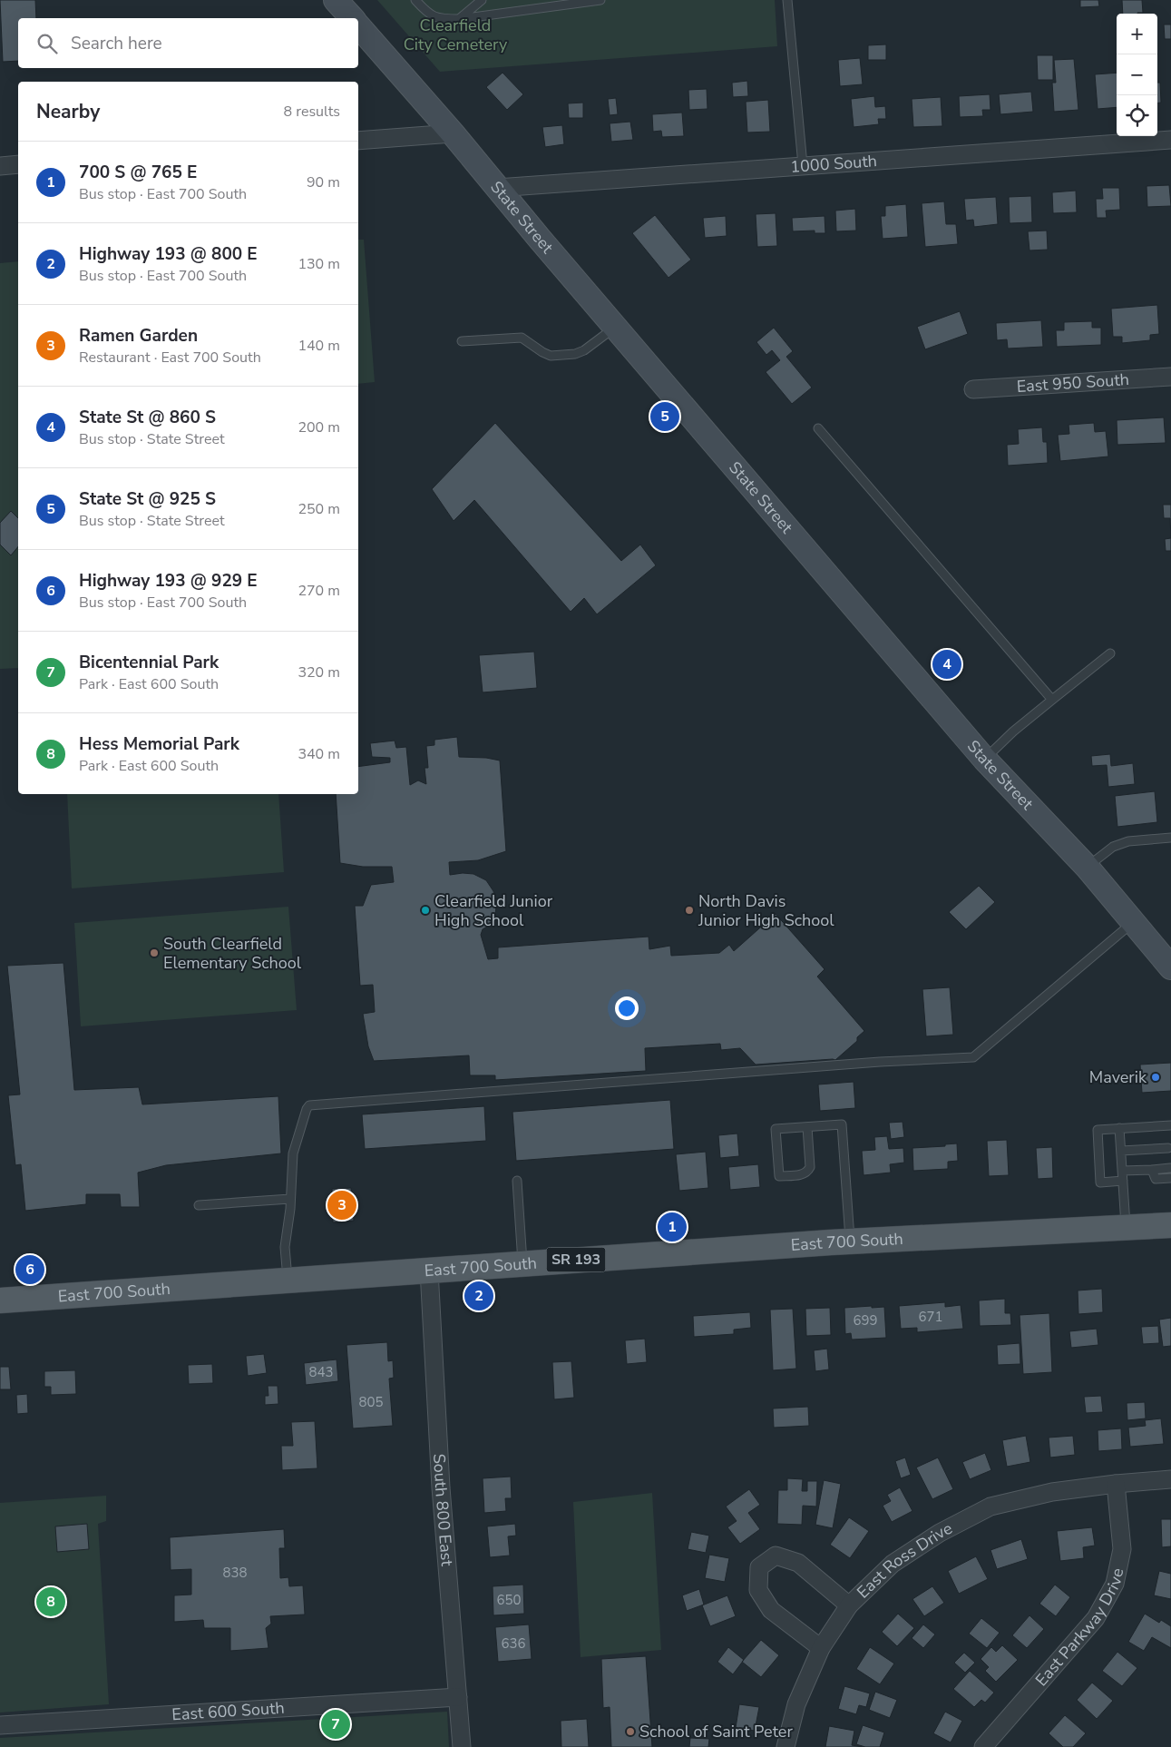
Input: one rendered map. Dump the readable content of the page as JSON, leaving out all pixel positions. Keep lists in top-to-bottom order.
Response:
{
  "streets": {
    "main road": ["State Street", "East 700 South", "SR 193"],
    "street": [
      "1000 South",
      "East 950 South",
      "South 800 East",
      "East Ross Drive",
      "East Parkway Drive",
      "East 600 South"
    ]
  },
  "crossings": [
    ["1000 South", "State Street"],
    ["East 700 South", "South 800 East"],
    ["South 800 East", "East 600 South"],
    ["East Ross Drive", "East Parkway Drive"]
  ],
  "parks": ["Clearfield City Cemetery"],
  "places": [
    "Clearfield Junior High School",
    "North Davis Junior High School",
    "South Clearfield Elementary School",
    "Maverik",
    "School of Saint Peter"
  ],
  "house_numbers": [
    "671",
    "699",
    "843",
    "805",
    "838",
    "650",
    "636"
  ],
  "page": {
    "map_buttons": ["+", "−"],
    "search": "Search here",
    "heading": ["Nearby", "8 results"],
    "list": [
      {
        "mark": "1",
        "name": "700 S @ 765 E",
        "note": "Bus stop · East 700 South",
        "value": "90 m"
      },
      {
        "mark": "2",
        "name": "Highway 193 @ 800 E",
        "note": "Bus stop · East 700 South",
        "value": "130 m"
      },
      {
        "mark": "3",
        "name": "Ramen Garden",
        "note": "Restaurant · East 700 South",
        "value": "140 m"
      },
      {
        "mark": "4",
        "name": "State St @ 860 S",
        "note": "Bus stop · State Street",
        "value": "200 m"
      },
      {
        "mark": "5",
        "name": "State St @ 925 S",
        "note": "Bus stop · State Street",
        "value": "250 m"
      },
      {
        "mark": "6",
        "name": "Highway 193 @ 929 E",
        "note": "Bus stop · East 700 South",
        "value": "270 m"
      },
      {
        "mark": "7",
        "name": "Bicentennial Park",
        "note": "Park · East 600 South",
        "value": "320 m"
      },
      {
        "mark": "8",
        "name": "Hess Memorial Park",
        "note": "Park · East 600 South",
        "value": "340 m"
      }
    ],
    "pins": [
      "5",
      "4",
      "3",
      "1",
      "6",
      "2",
      "8",
      "7"
    ]
  }
}
